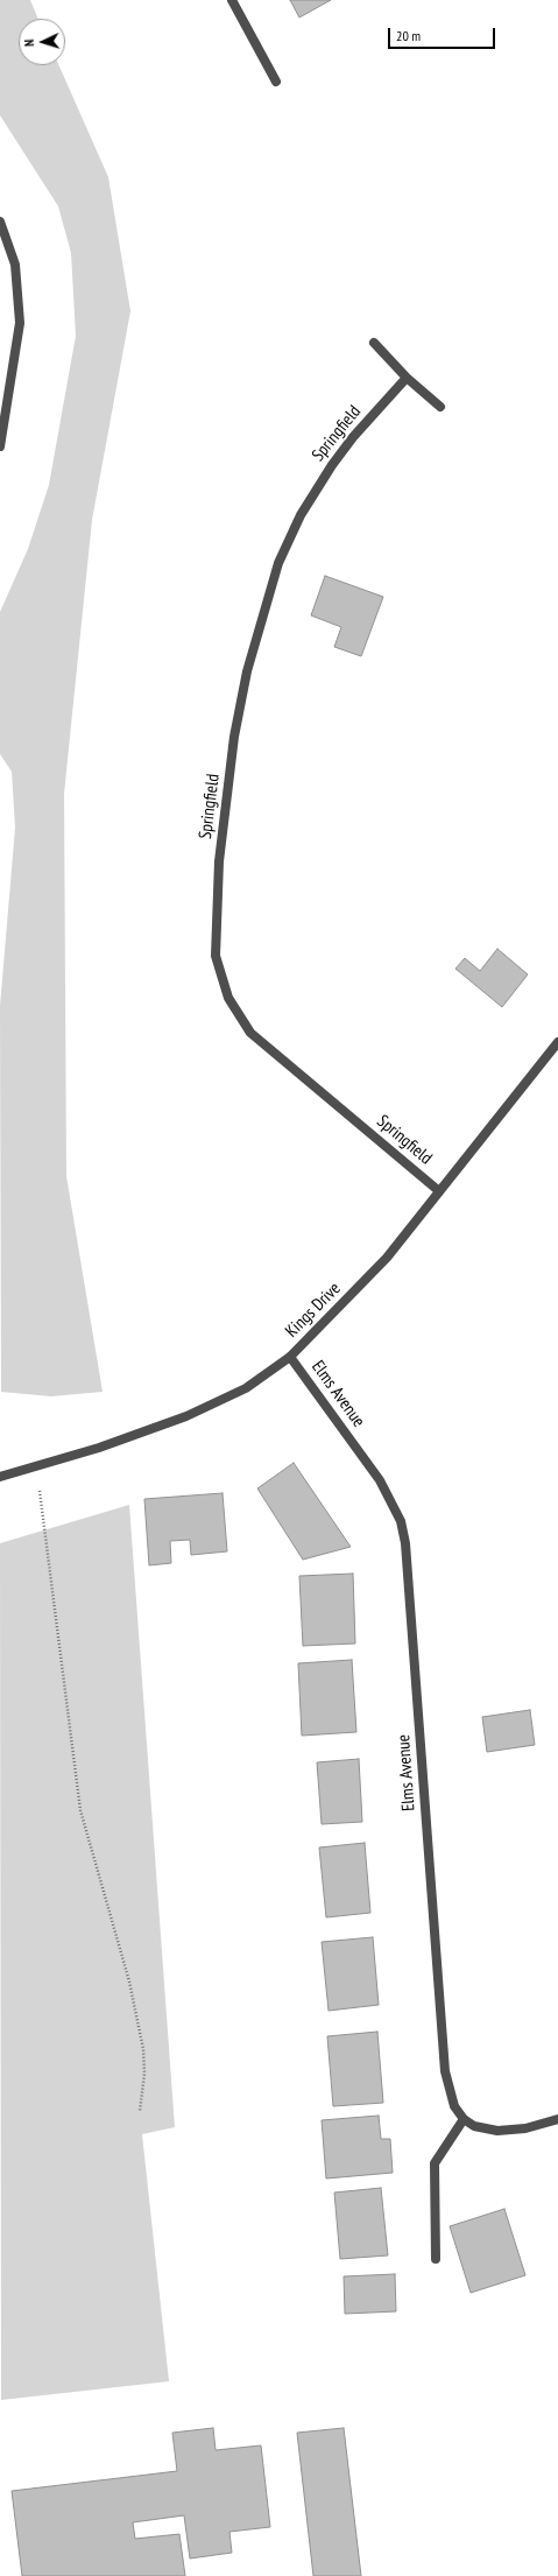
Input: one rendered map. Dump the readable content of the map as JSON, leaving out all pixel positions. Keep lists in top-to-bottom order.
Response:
{
  "streets": {
    "street": ["Springfield", "Kings Drive", "Elms Avenue"]
  },
  "crossings": [
    ["Springfield", "Kings Drive"],
    ["Kings Drive", "Elms Avenue"]
  ],
  "scale_bar": "20 m",
  "north": "left"
}
